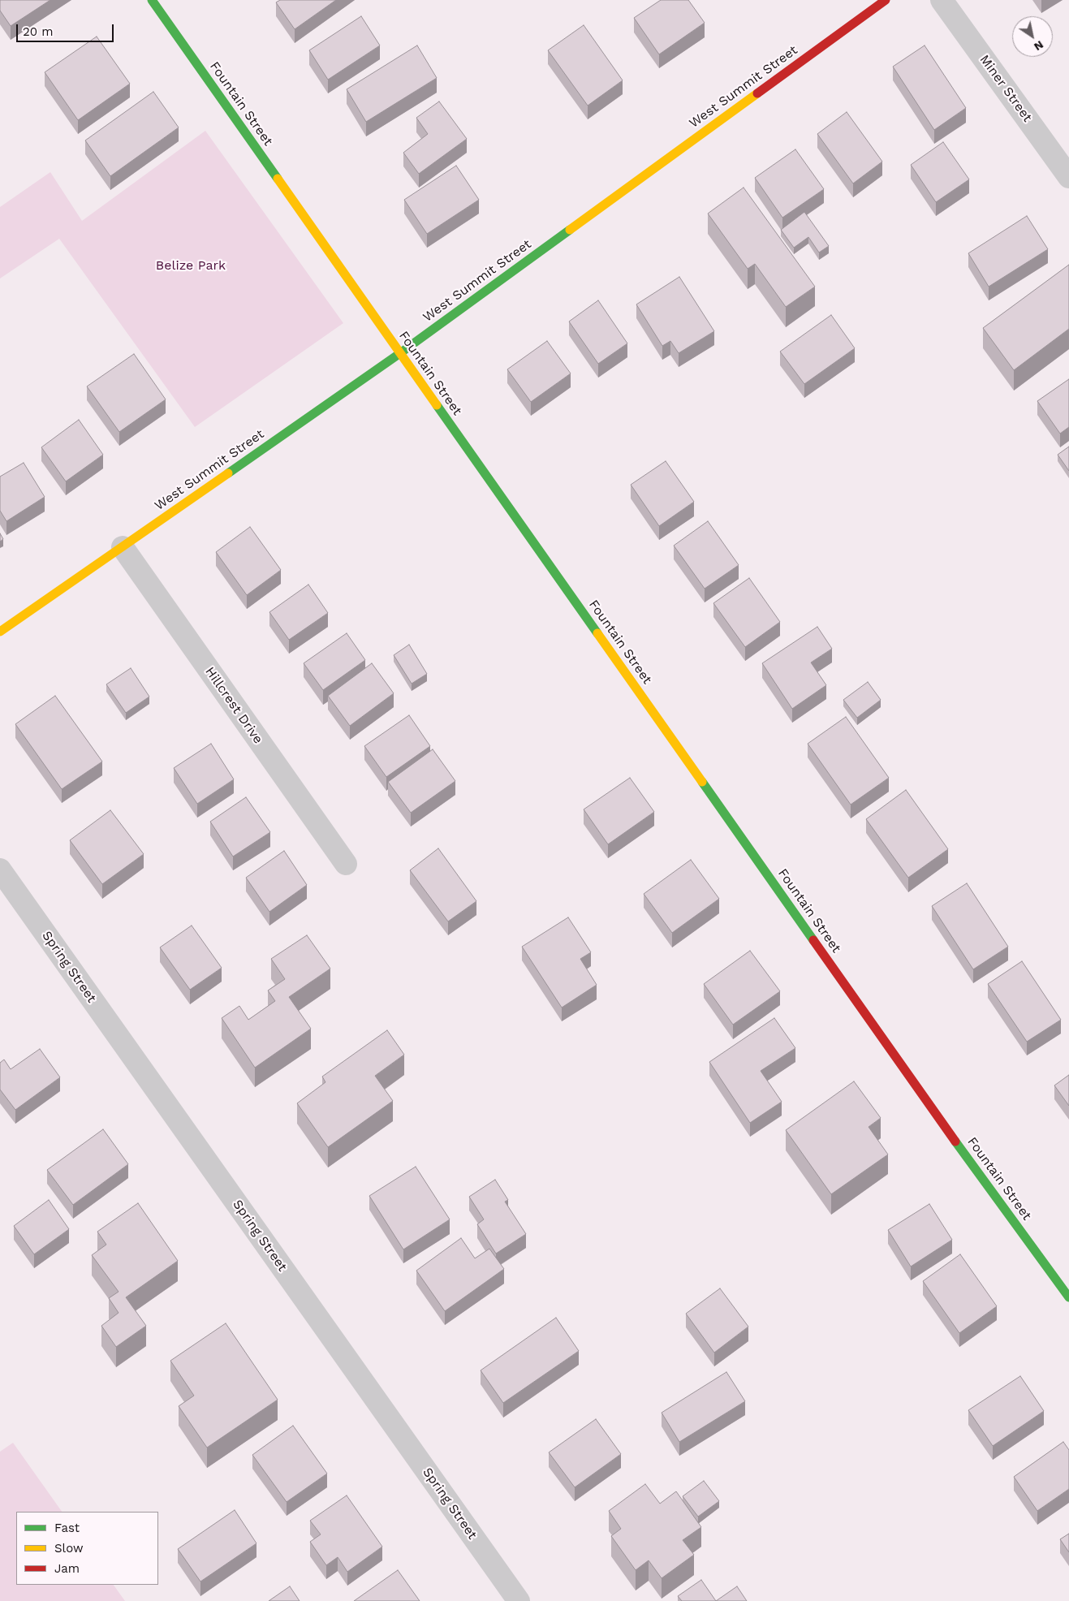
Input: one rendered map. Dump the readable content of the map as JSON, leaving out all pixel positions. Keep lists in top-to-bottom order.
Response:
{
  "streets": {
    "street": [
      "West Summit Street",
      "Miner Street",
      "Fountain Street",
      "Hillcrest Drive",
      "Spring Street"
    ]
  },
  "crossings": [
    ["West Summit Street", "Fountain Street"],
    ["West Summit Street", "Hillcrest Drive"]
  ],
  "parks": ["Belize Park"],
  "legend": ["Fast", "Slow", "Jam"],
  "scale_bar": "20 m",
  "north": "bottom right"
}
